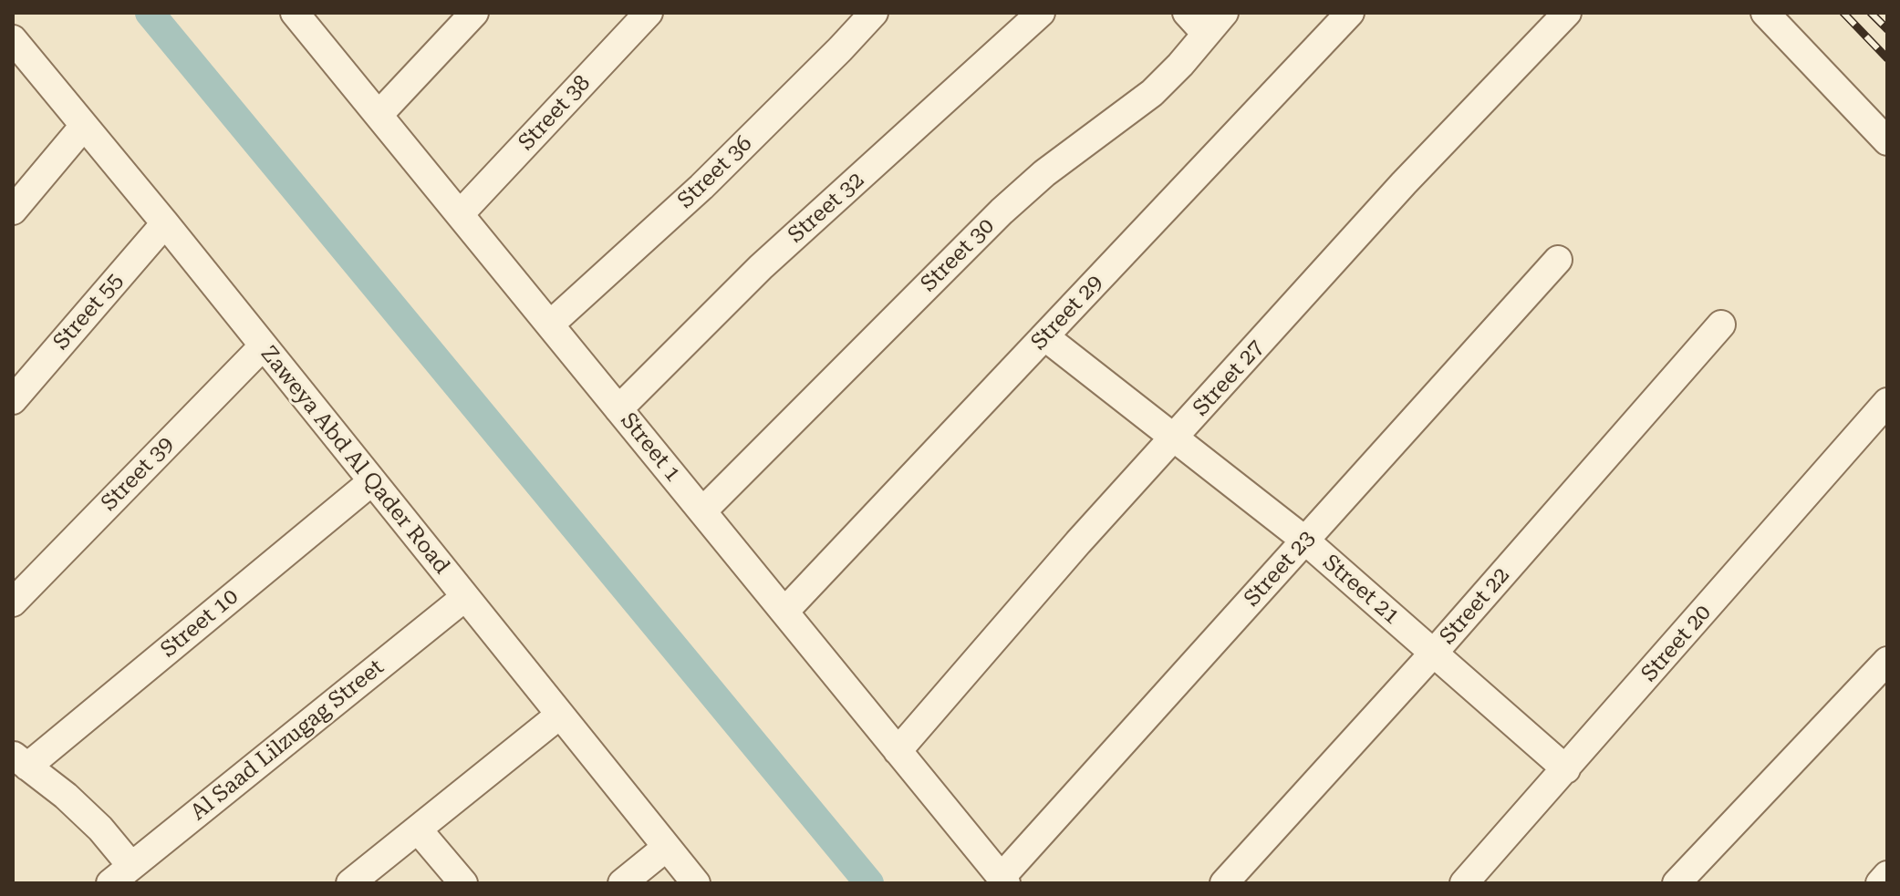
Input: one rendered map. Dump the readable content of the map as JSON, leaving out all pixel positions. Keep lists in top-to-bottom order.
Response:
{
  "streets": {
    "street": [
      "Street 38",
      "Street 36",
      "Street 32",
      "Street 30",
      "Street 55",
      "Street 29",
      "Street 27",
      "Street 1",
      "Zaweya Abd Al Qader Road",
      "Street 39",
      "Street 23",
      "Street 21",
      "Street 22",
      "Street 10",
      "Street 20",
      "Al Saad Lilzugag Street"
    ]
  },
  "crossings": [
    ["Street 38", "Street 1"],
    ["Street 36", "Street 1"],
    ["Street 32", "Street 1"],
    ["Street 30", "Street 1"],
    ["Street 55", "Zaweya Abd Al Qader Road"],
    ["Street 29", "Street 1"],
    ["Street 29", "Street 21"],
    ["Street 27", "Street 1"],
    ["Street 27", "Street 21"],
    ["Street 1", "Street 23"],
    ["Zaweya Abd Al Qader Road", "Street 39"],
    ["Zaweya Abd Al Qader Road", "Street 10"],
    ["Zaweya Abd Al Qader Road", "Al Saad Lilzugag Street"],
    ["Street 23", "Street 21"],
    ["Street 21", "Street 22"],
    ["Street 21", "Street 20"]
  ]
}
